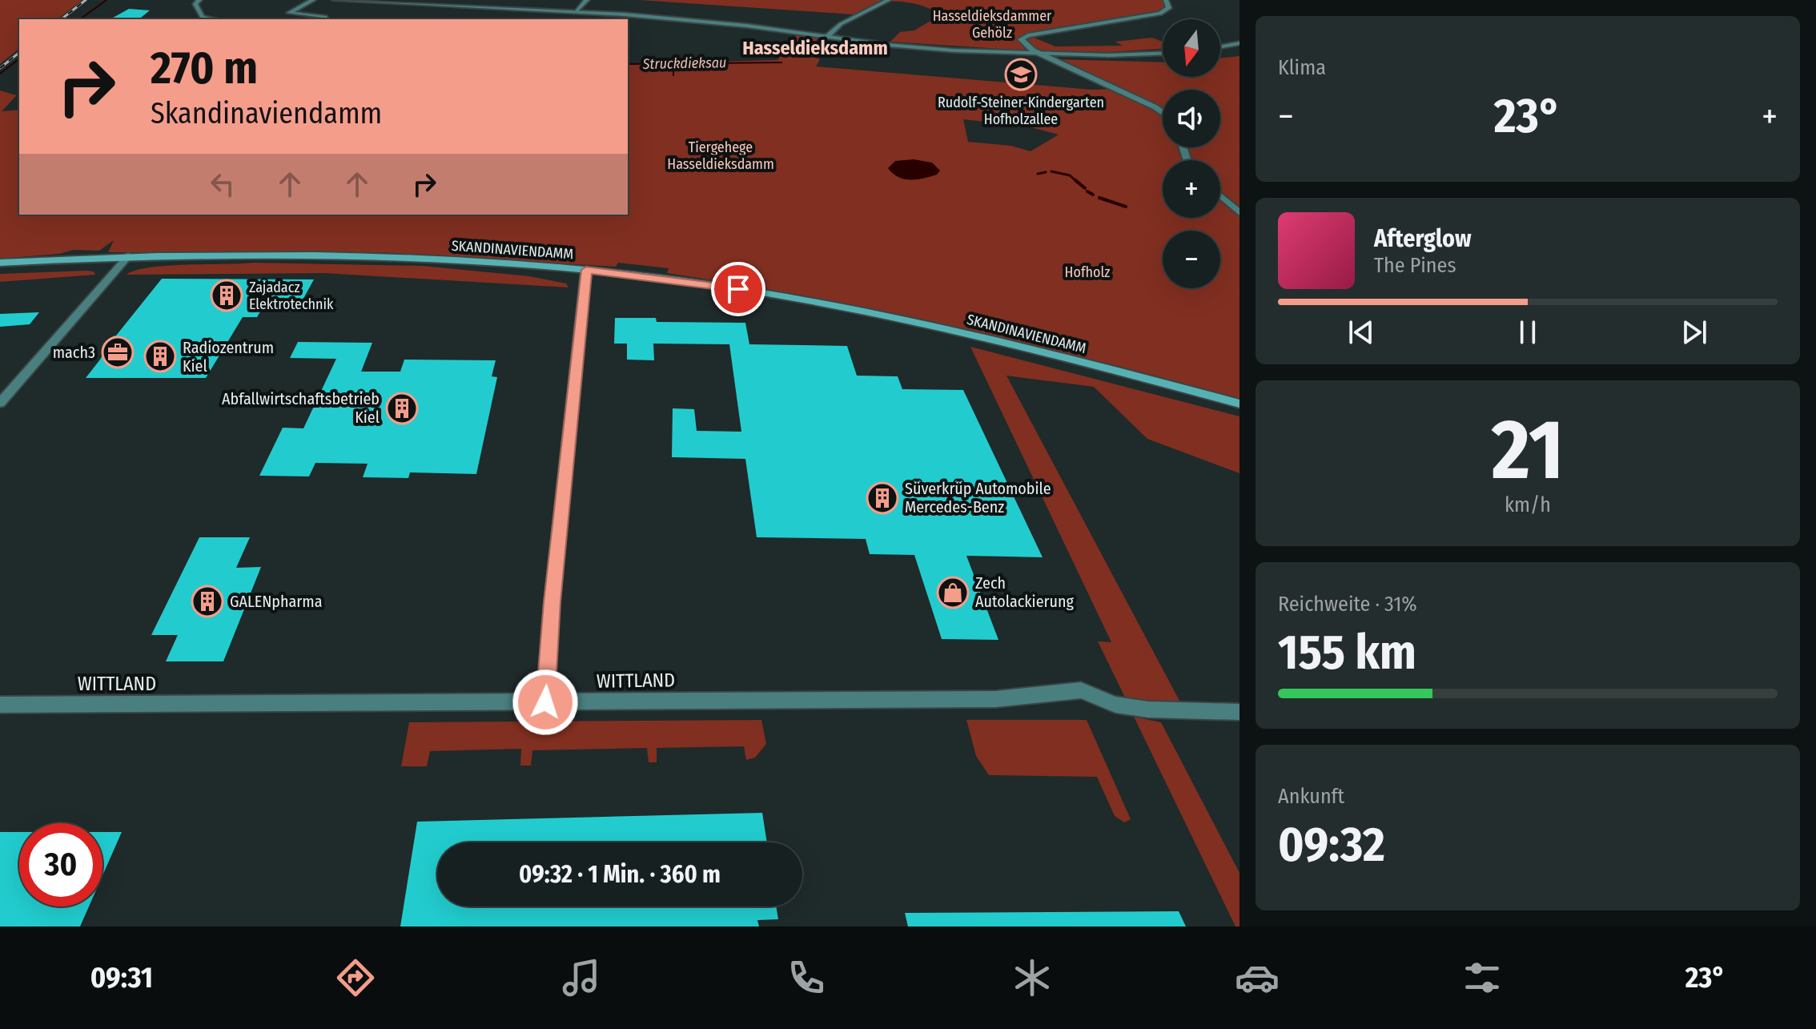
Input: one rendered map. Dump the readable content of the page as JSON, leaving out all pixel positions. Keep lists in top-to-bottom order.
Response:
{
  "streets": {
    "main road": ["SKANDINAVIENDAMM"],
    "street": ["WITTLAND"]
  },
  "districts": ["Hasseldieksdamm"],
  "water": ["Struckdieksau"],
  "parks": ["Hasseldieksdammer Gehölz", "Tiergehege Hasseldieksdamm", "Hofholz"],
  "places": {
    "school or university": ["Rudolf-Steiner-Kindergarten Hofholzallee"],
    "building": [
      "Zajadacz Elektrotechnik",
      "Radiozentrum Kiel",
      "Abfallwirtschaftsbetrieb Kiel",
      "Süverkrüp Automobile Mercedes-Benz",
      "GALENpharma"
    ],
    "office": ["mach3"],
    "shop": ["Zech Autolackierung"]
  },
  "north": "bottom",
  "page": {
    "tile": [
      "Klima",
      ["21", "km/h"],
      ["Reichweite · 31%", "155 km"],
      ["Ankunft", "09:32"]
    ],
    "map_buttons": ["+", "−"],
    "turn": ["270 m", "Skandinaviendamm"],
    "heat": ["−", "23°", "+"],
    "song": ["Afterglow", "The Pines"],
    "limit": "30",
    "trip": "09:32 · 1 Min. · 360 m",
    "tabs": ["09:31", "23°"]
  }
}
